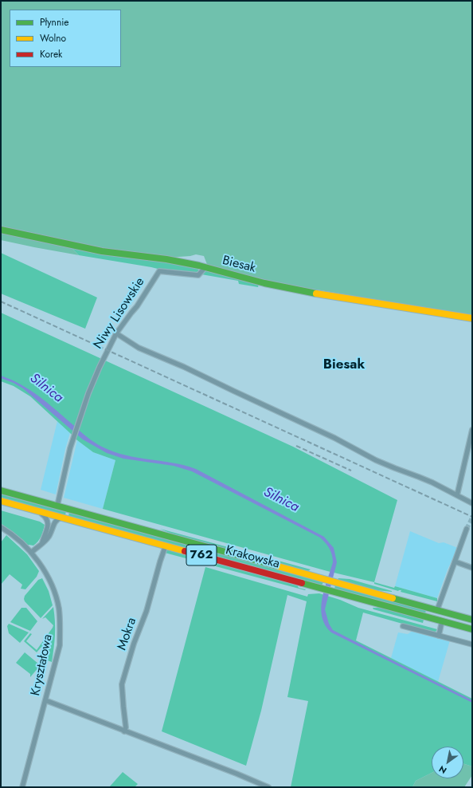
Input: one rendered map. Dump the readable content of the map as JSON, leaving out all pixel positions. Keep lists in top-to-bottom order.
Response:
{
  "streets": {
    "main road": ["Biesak", "762", "Krakowska"],
    "street": ["Niwy Lisowskie", "Mokra", "Kryształowa"]
  },
  "crossings": [
    ["Biesak", "Niwy Lisowskie"],
    ["Niwy Lisowskie", "Krakowska"],
    ["Krakowska", "Mokra"]
  ],
  "districts": ["Biesak"],
  "water": ["Silnica"],
  "legend": ["Płynnie", "Wolno", "Korek"],
  "north": "bottom left"
}
